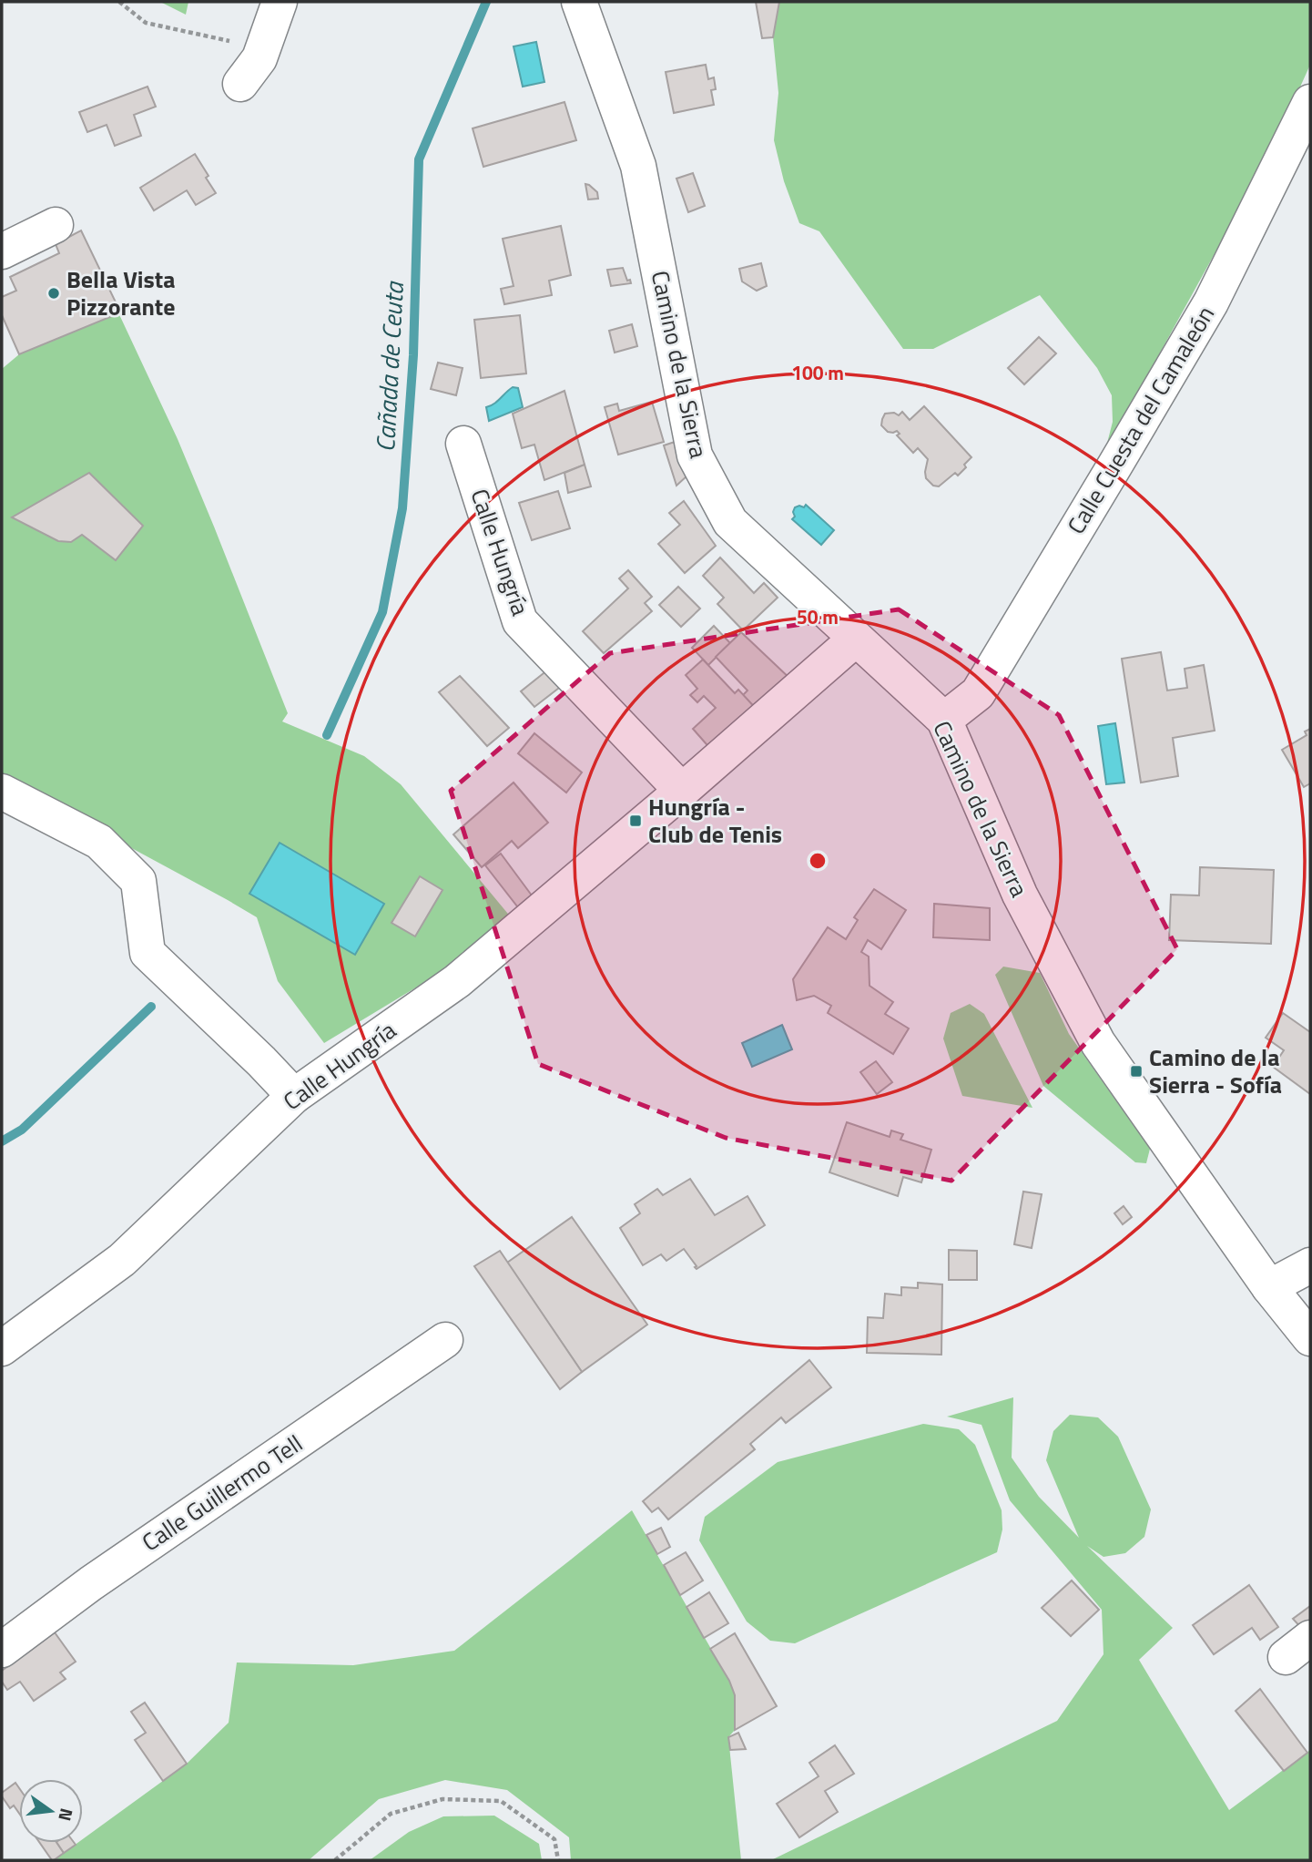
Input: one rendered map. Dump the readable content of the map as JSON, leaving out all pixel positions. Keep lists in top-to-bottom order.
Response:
{
  "streets": {
    "street": [
      "Camino de la Sierra",
      "Calle Cuesta del Camaleón",
      "Calle Hungría",
      "Calle Guillermo Tell"
    ]
  },
  "crossings": [
    ["Camino de la Sierra", "Calle Cuesta del Camaleón"],
    ["Camino de la Sierra", "Calle Hungría"]
  ],
  "water": ["Cañada de Ceuta"],
  "places": {
    "other": ["Bella Vista Pizzorante"],
    "transit": ["Hungría - Club de Tenis", "Camino de la Sierra - Sofía"]
  },
  "north": "right",
  "rings": ["100 m", "50 m"]
}
